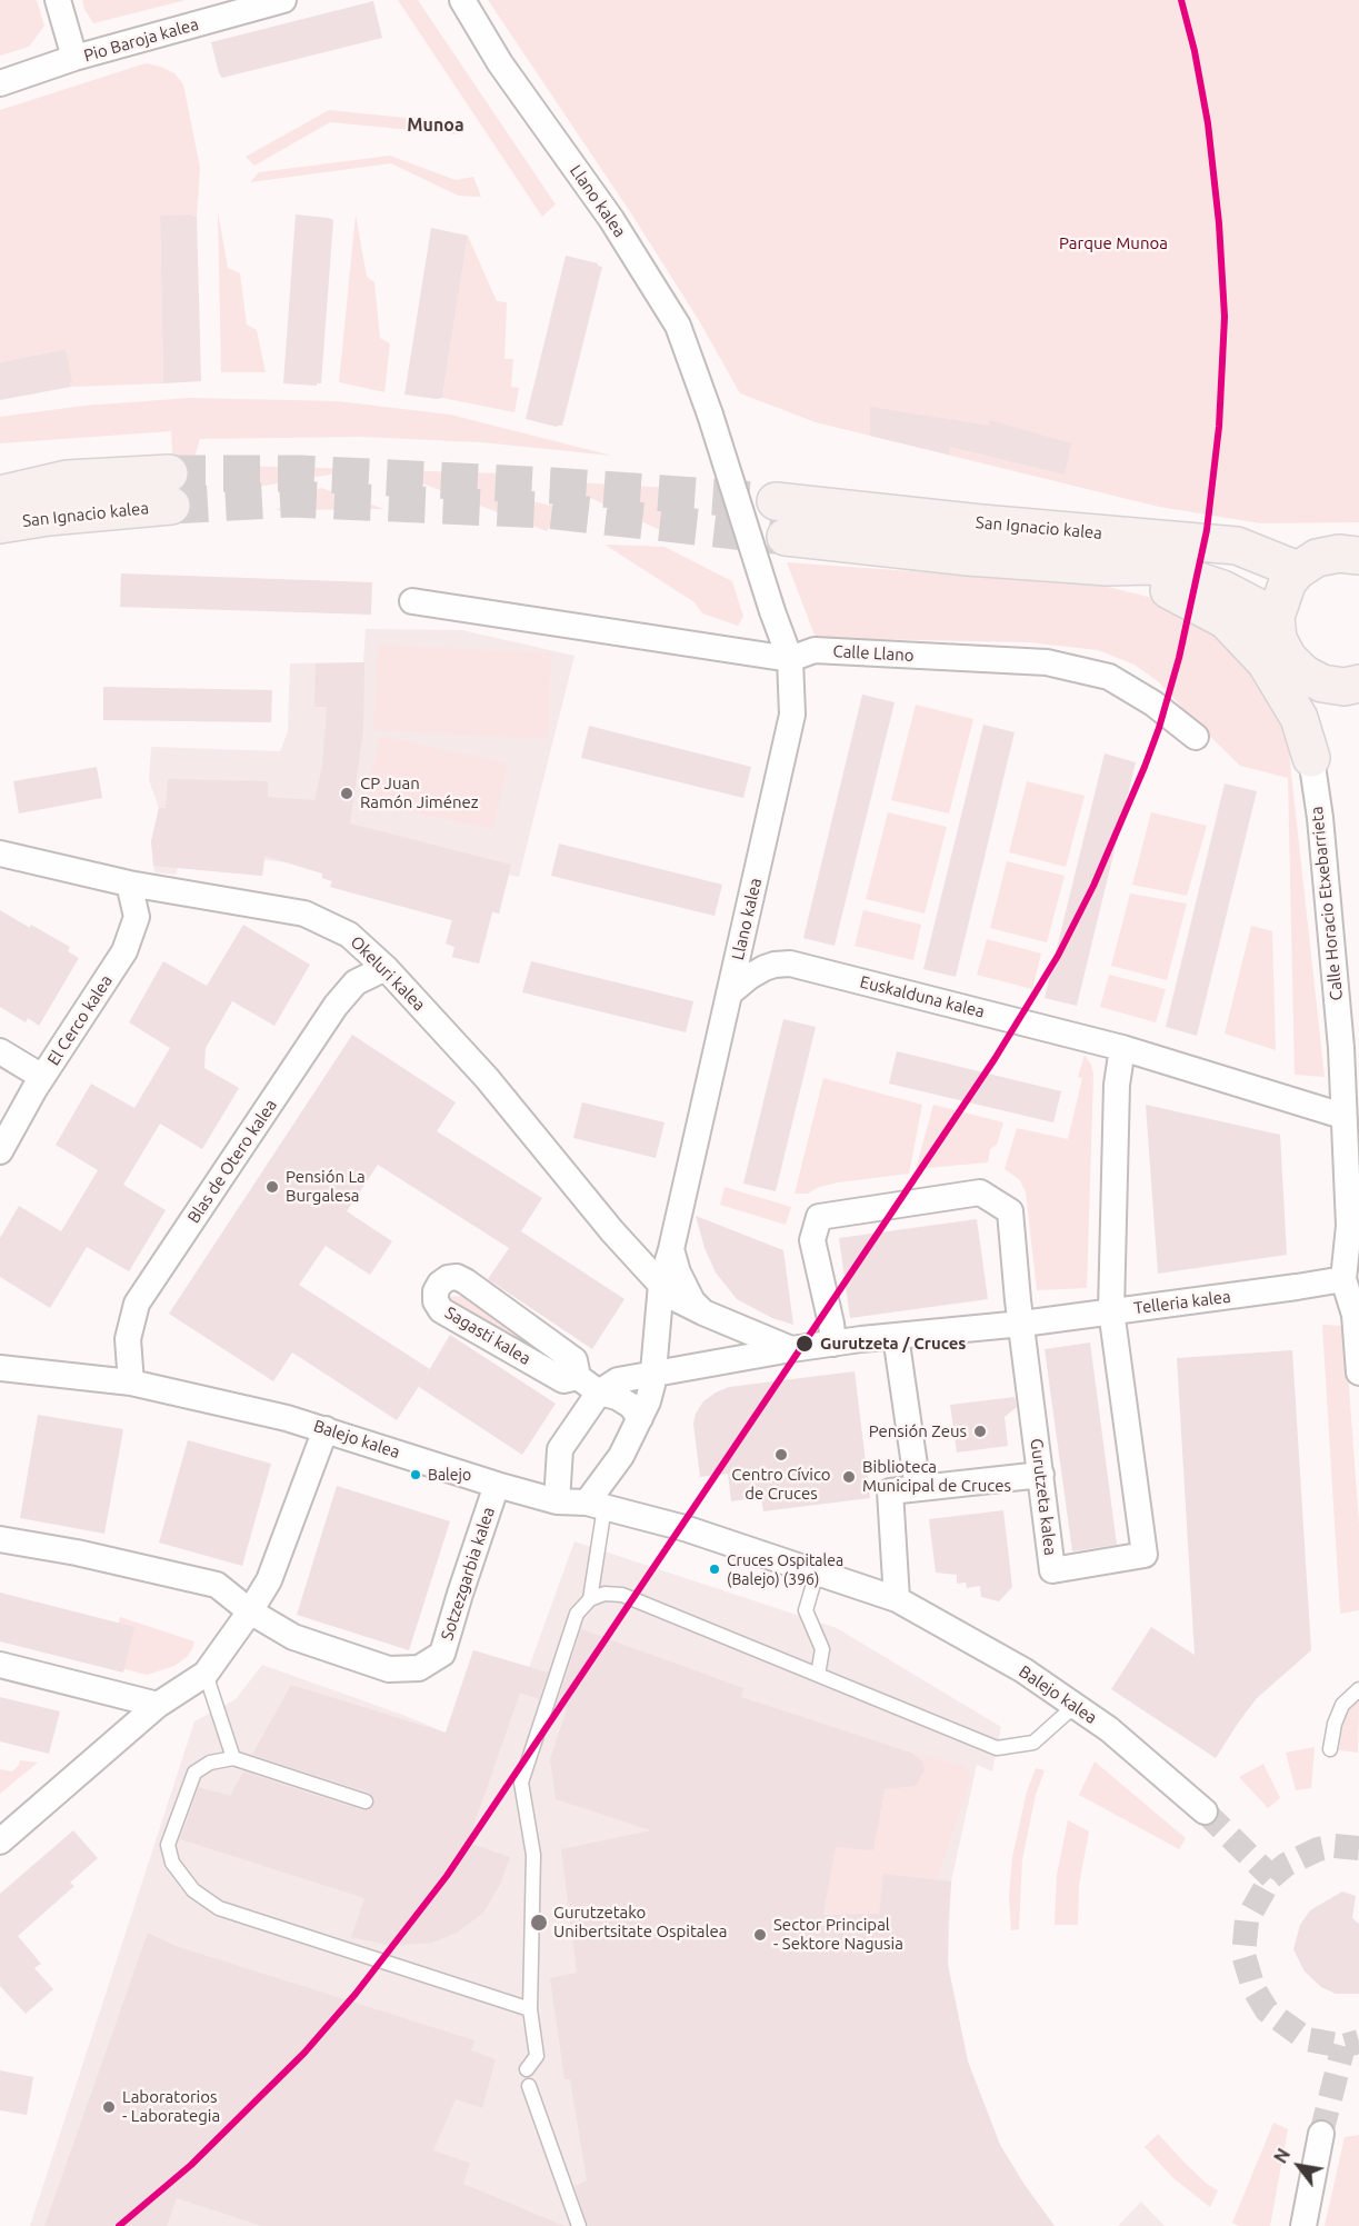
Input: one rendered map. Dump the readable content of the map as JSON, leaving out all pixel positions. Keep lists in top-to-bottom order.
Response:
{
  "streets": {
    "main road": ["San Ignacio kalea"],
    "street": [
      "Pio Baroja kalea",
      "Llano kalea",
      "Calle Llano",
      "Calle Horacio Etxebarrieta",
      "Okeluri kalea",
      "Euskalduna kalea",
      "El Cerco kalea",
      "Blas de Otero kalea",
      "Telleria kalea",
      "Sagasti kalea",
      "Balejo kalea",
      "Gurutzeta kalea",
      "Sotzezgarbia kalea"
    ]
  },
  "crossings": [
    ["Llano kalea", "Calle Llano"],
    ["Llano kalea", "Okeluri kalea"],
    ["Llano kalea", "Euskalduna kalea"],
    ["Llano kalea", "Telleria kalea"],
    ["Llano kalea", "Sagasti kalea"],
    ["Llano kalea", "Balejo kalea"],
    ["Calle Horacio Etxebarrieta", "Euskalduna kalea"],
    ["Calle Horacio Etxebarrieta", "Telleria kalea"],
    ["Okeluri kalea", "El Cerco kalea"],
    ["Okeluri kalea", "Blas de Otero kalea"],
    ["Blas de Otero kalea", "Balejo kalea"],
    ["Telleria kalea", "Gurutzeta kalea"],
    ["Balejo kalea", "Sotzezgarbia kalea"]
  ],
  "districts": ["Munoa"],
  "parks": ["Parque Munoa"],
  "places": [
    "CP Juan Ramón Jiménez",
    "Pensión La Burgalesa",
    "Gurutzeta / Cruces",
    "Pensión Zeus",
    "Centro Cívico de Cruces",
    "Balejo",
    "Biblioteca Municipal de Cruces",
    "Cruces Ospitalea (Balejo) (396)",
    "Gurutzetako Unibertsitate Ospitalea",
    "Sector Principal - Sektore Nagusia",
    "Laboratorios - Laborategia"
  ],
  "north": "top left"
}
